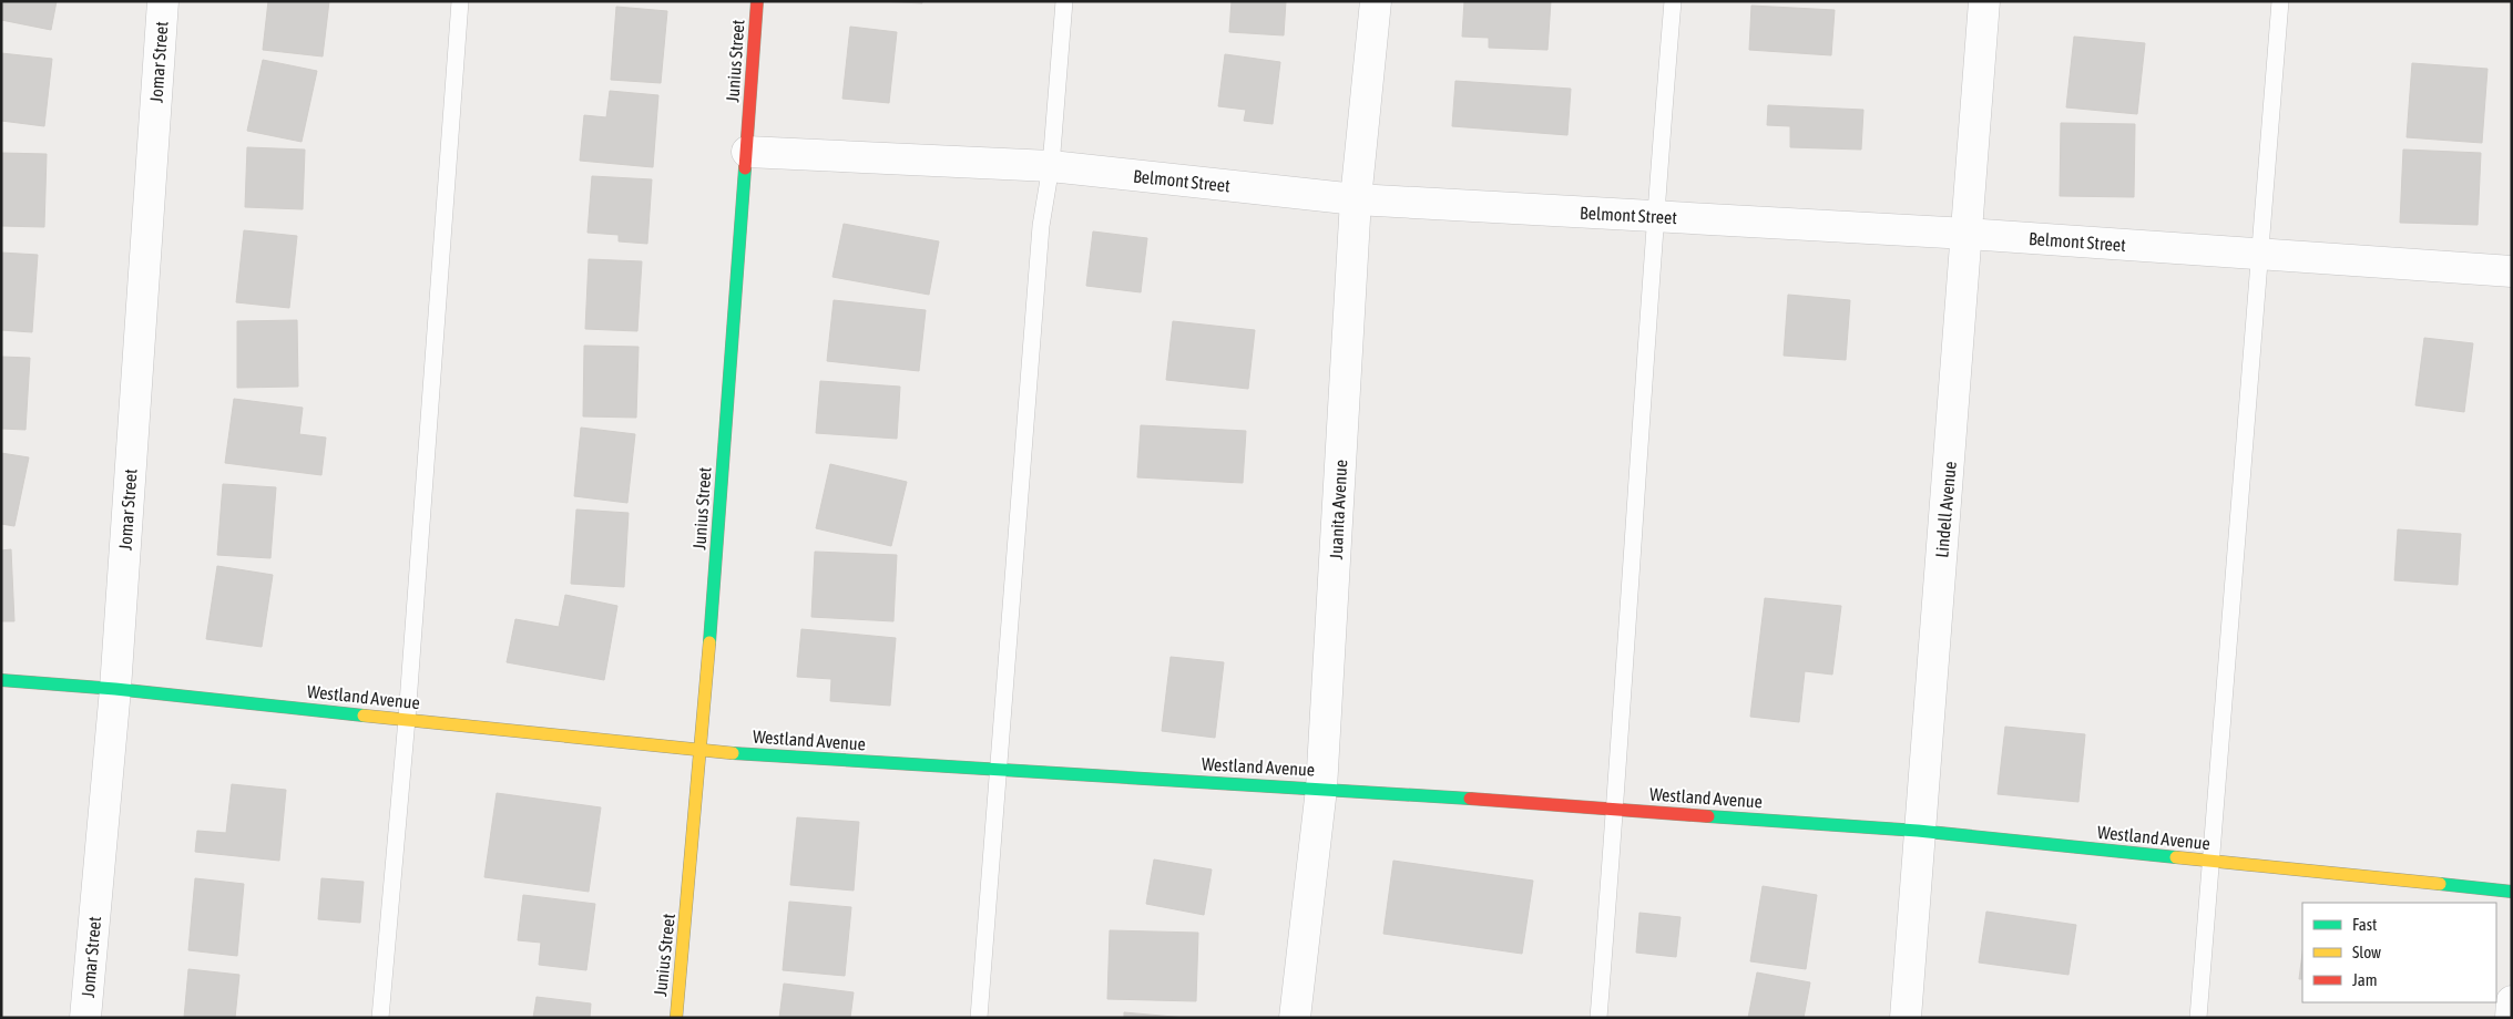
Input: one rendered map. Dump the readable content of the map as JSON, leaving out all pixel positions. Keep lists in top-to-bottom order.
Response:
{
  "streets": {
    "street": [
      "Junius Street",
      "Jomar Street",
      "Belmont Street",
      "Juanita Avenue",
      "Lindell Avenue",
      "Westland Avenue"
    ]
  },
  "crossings": [
    ["Junius Street", "Belmont Street"],
    ["Junius Street", "Westland Avenue"],
    ["Jomar Street", "Westland Avenue"],
    ["Belmont Street", "Juanita Avenue"],
    ["Belmont Street", "Lindell Avenue"],
    ["Juanita Avenue", "Westland Avenue"],
    ["Lindell Avenue", "Westland Avenue"]
  ],
  "legend": ["Fast", "Slow", "Jam"]
}
